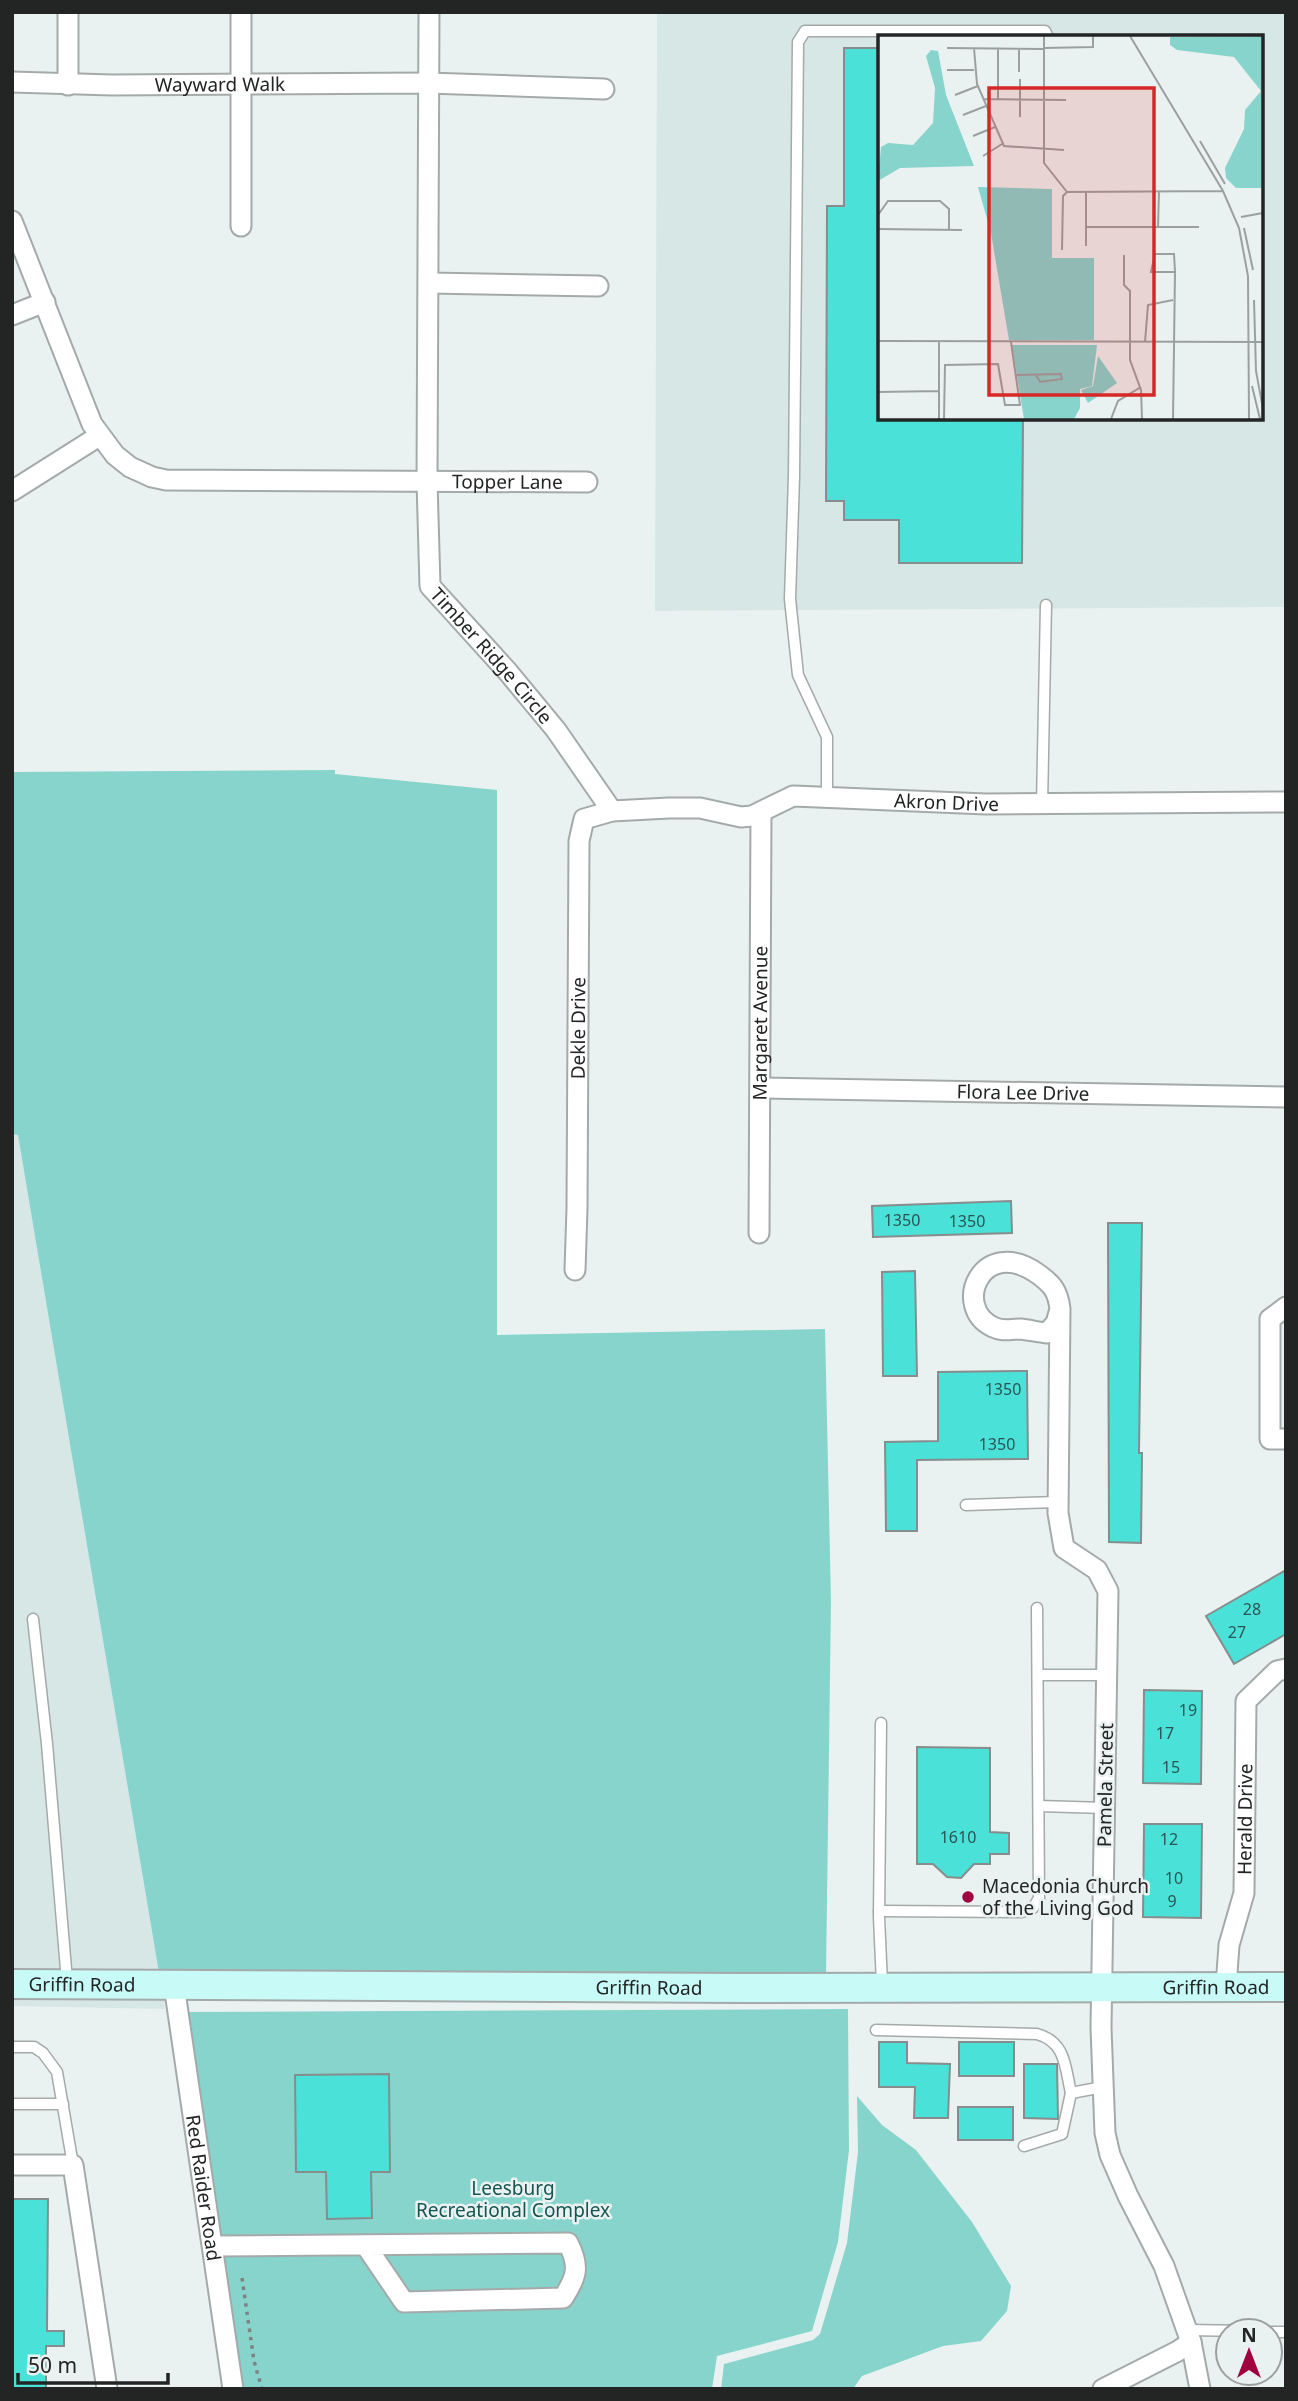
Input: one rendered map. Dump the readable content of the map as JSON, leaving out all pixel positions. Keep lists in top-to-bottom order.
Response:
{
  "streets": {
    "street": [
      "Wayward Walk",
      "Topper Lane",
      "Timber Ridge Circle",
      "Akron Drive",
      "Margaret Avenue",
      "Dekle Drive",
      "Flora Lee Drive",
      "Pamela Street",
      "Herald Drive",
      "Griffin Road",
      "Red Raider Road"
    ]
  },
  "crossings": [
    ["Wayward Walk", "Timber Ridge Circle"],
    ["Topper Lane", "Timber Ridge Circle"],
    ["Timber Ridge Circle", "Akron Drive"],
    ["Timber Ridge Circle", "Dekle Drive"],
    ["Akron Drive", "Margaret Avenue"],
    ["Akron Drive", "Dekle Drive"],
    ["Margaret Avenue", "Flora Lee Drive"],
    ["Pamela Street", "Griffin Road"],
    ["Herald Drive", "Griffin Road"],
    ["Griffin Road", "Red Raider Road"]
  ],
  "parks": ["Leesburg Recreational Complex"],
  "places": ["Macedonia Church of the Living God"],
  "house_numbers": [
    "1350",
    "1350",
    "1350",
    "1350",
    "28",
    "27",
    "19",
    "17",
    "15",
    "1610",
    "12",
    "10",
    "9"
  ],
  "scale_bar": "50 m",
  "north": "top"
}
